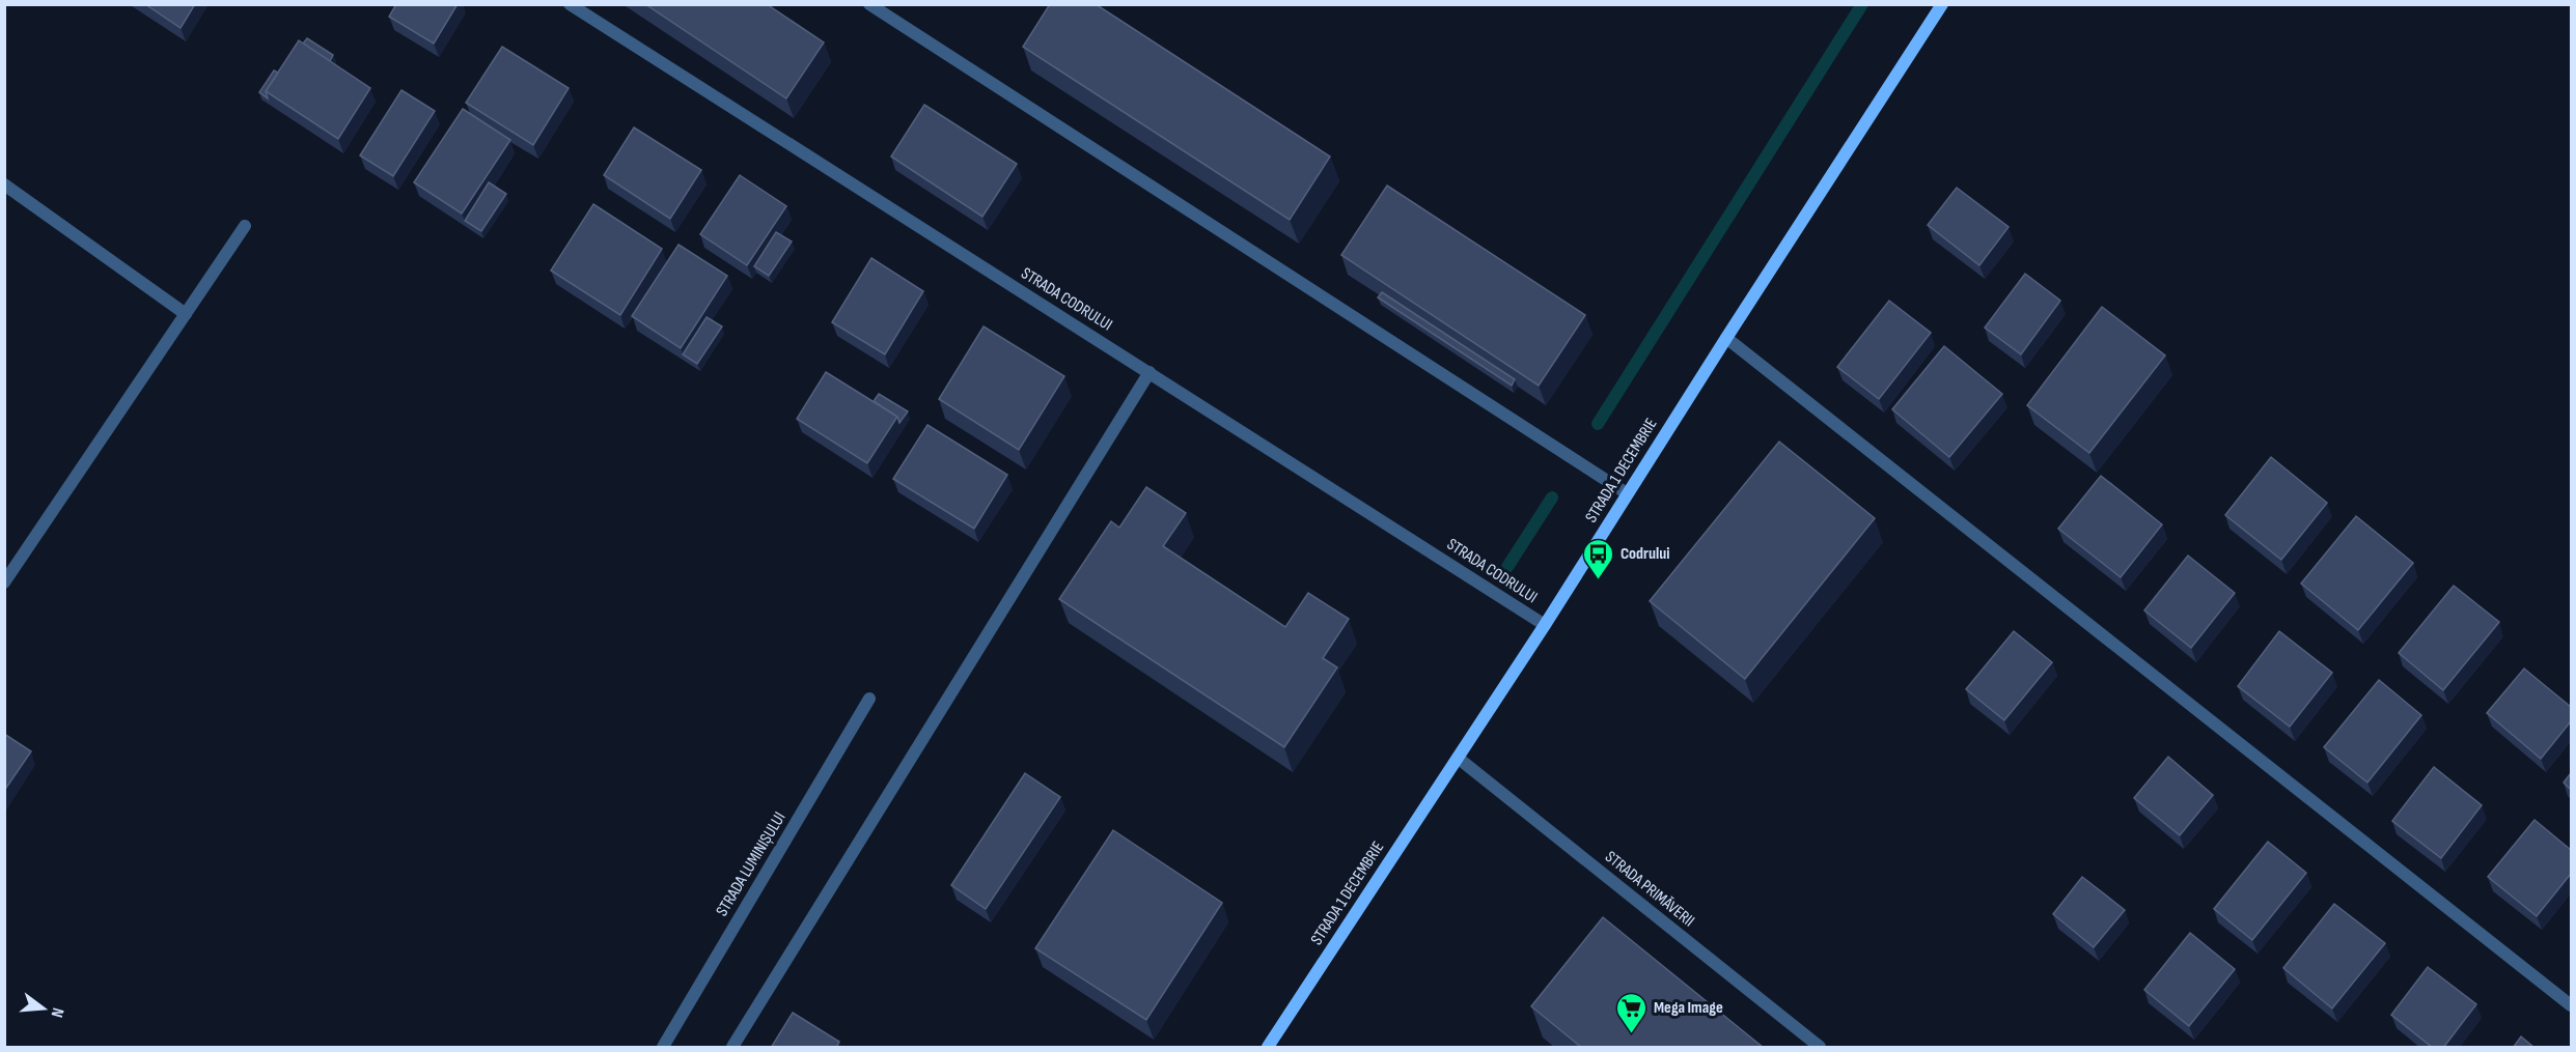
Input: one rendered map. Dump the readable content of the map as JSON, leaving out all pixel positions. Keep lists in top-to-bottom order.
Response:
{
  "streets": {
    "main road": ["STRADA 1 DECEMBRIE"],
    "street": ["STRADA CODRULUI", "STRADA LUMINIȘULUI", "STRADA PRIMĂVERII"]
  },
  "crossings": [
    ["STRADA CODRULUI", "STRADA 1 DECEMBRIE"],
    ["STRADA 1 DECEMBRIE", "STRADA PRIMĂVERII"]
  ],
  "places": {
    "bus stop": ["Codrului"],
    "supermarket": ["Mega Image"]
  },
  "north": "right"
}
